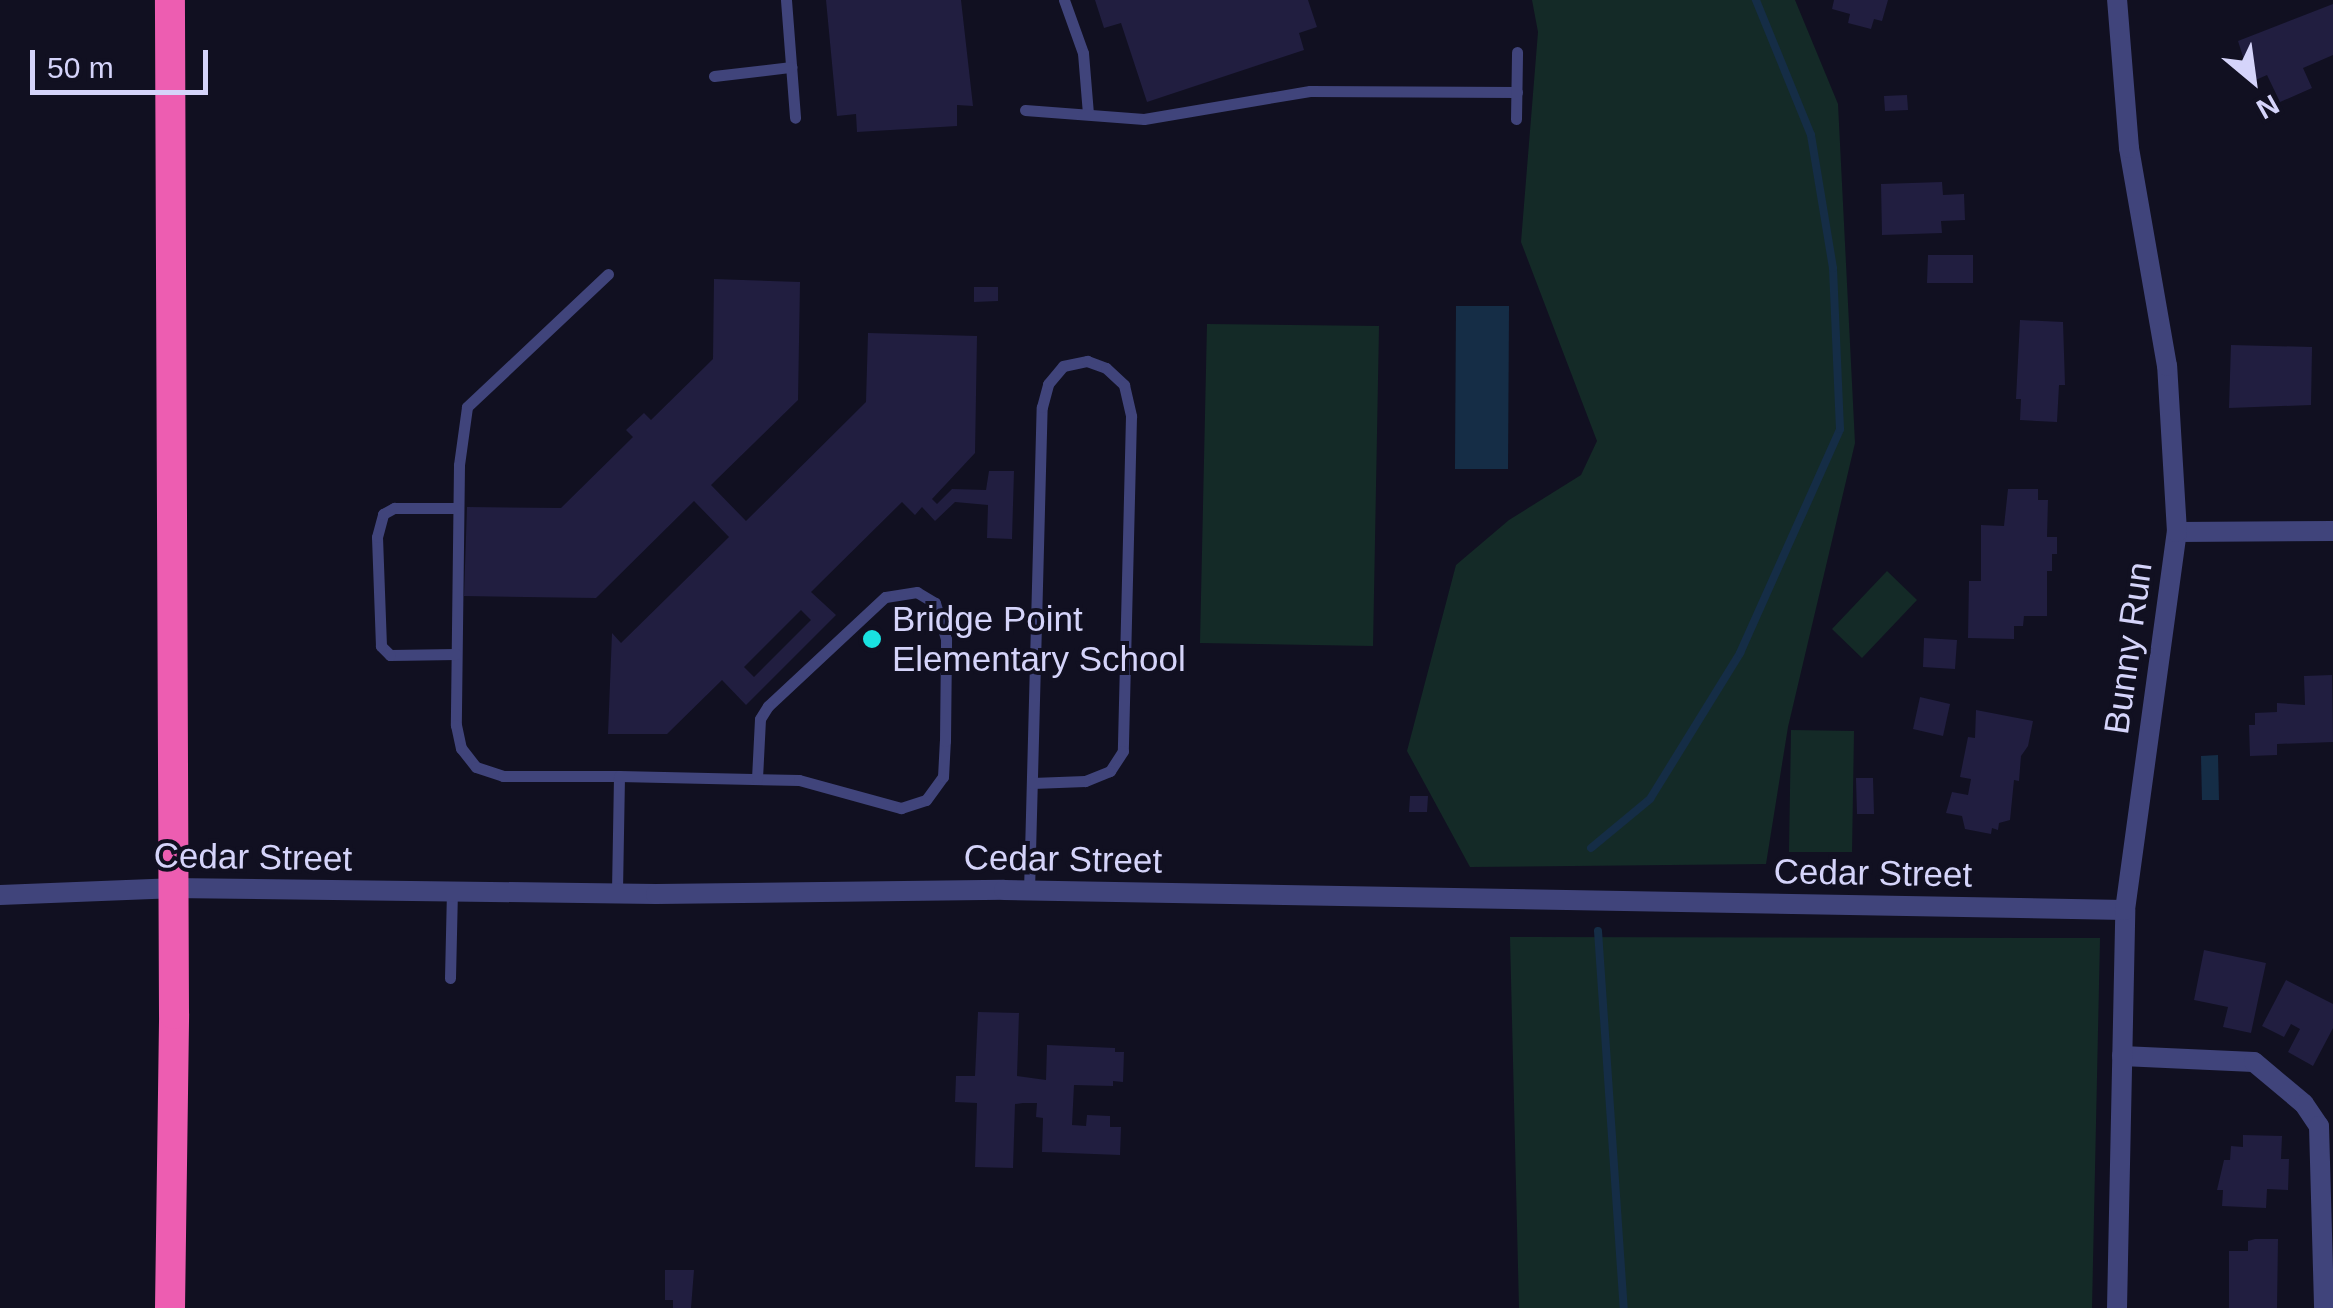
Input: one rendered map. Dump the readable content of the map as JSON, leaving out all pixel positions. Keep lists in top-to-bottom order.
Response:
{
  "streets": {
    "street": ["Bunny Run", "Cedar Street"]
  },
  "crossings": [
    ["Bunny Run", "Cedar Street"]
  ],
  "places": ["Bridge Point Elementary School"],
  "scale_bar": "50 m",
  "north": "bottom right"
}
